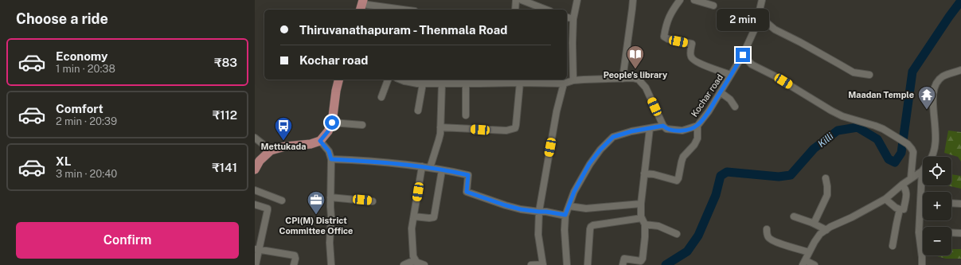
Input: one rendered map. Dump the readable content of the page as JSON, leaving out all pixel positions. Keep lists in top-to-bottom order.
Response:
{
  "streets": {
    "street": ["Kochar road"]
  },
  "water": ["Killi"],
  "places": {
    "library": ["People's library"],
    "temple": ["Maadan Temple"],
    "bus stop": ["Mettukada"],
    "office": ["CPI(M) District Committee Office"]
  },
  "page": {
    "heading": "Choose a ride",
    "bubble": "2 min",
    "banner": ["Thiruvanathapuram - Thenmala Road", "Kochar road"],
    "list": [
      {
        "name": "Economy",
        "note": "1 min · 20:38",
        "value": "₹83"
      },
      {
        "name": "Comfort",
        "note": "2 min · 20:39",
        "value": "₹112"
      },
      {
        "name": "XL",
        "note": "3 min · 20:40",
        "value": "₹141"
      }
    ],
    "map_buttons": ["+", "−"],
    "buttons": "Confirm"
  }
}
